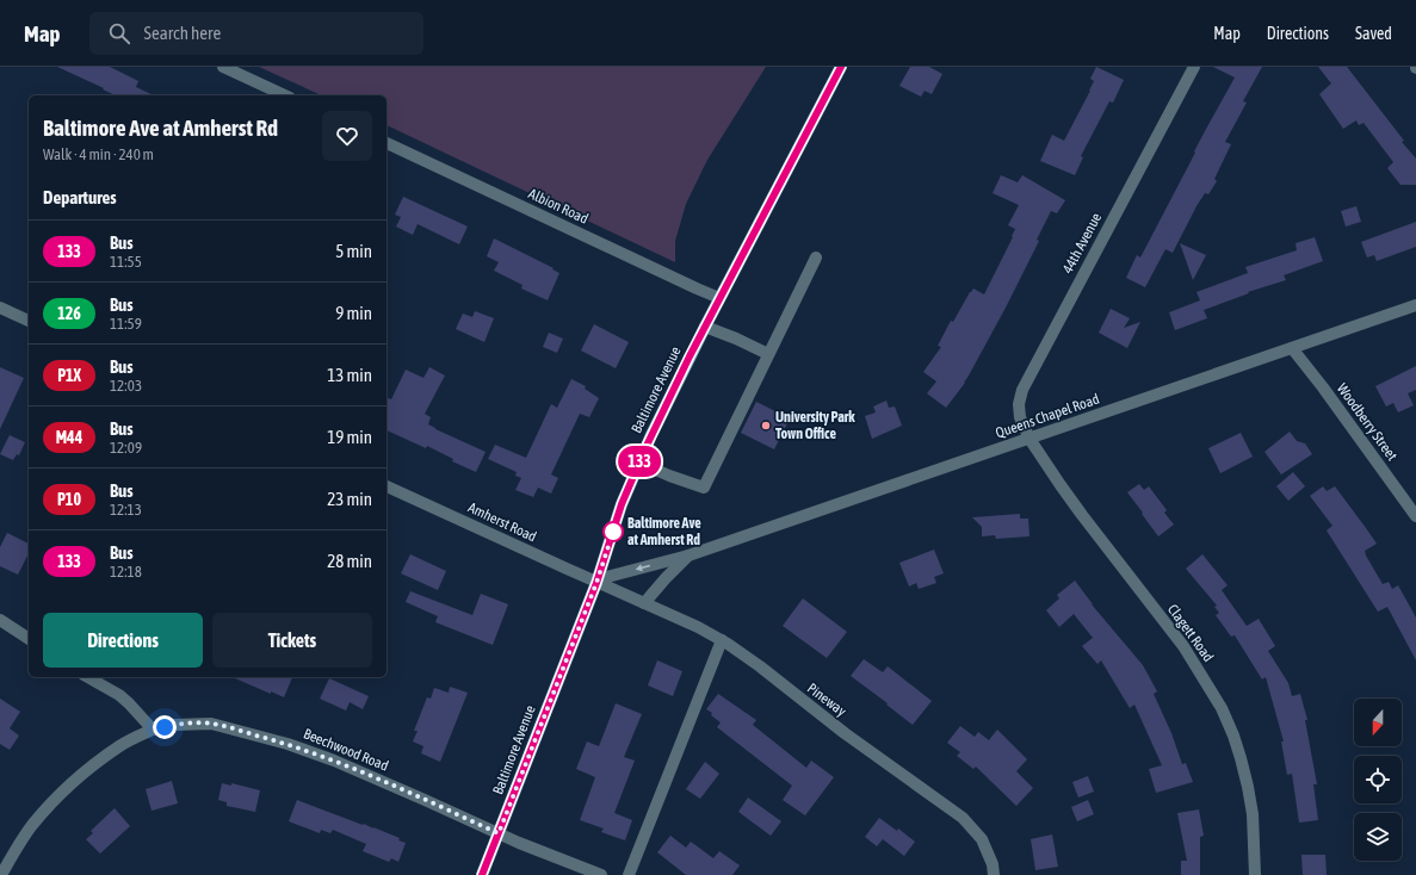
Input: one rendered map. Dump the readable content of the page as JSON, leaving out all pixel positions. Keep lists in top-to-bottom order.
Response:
{
  "streets": {
    "main road": ["Baltimore Avenue"],
    "street": [
      "Albion Road",
      "44th Avenue",
      "Queens Chapel Road",
      "Woodberry Street",
      "Amherst Road",
      "Clagett Road",
      "Pineway",
      "Beechwood Road"
    ]
  },
  "crossings": [
    ["Albion Road", "Baltimore Avenue"],
    ["44th Avenue", "Queens Chapel Road"],
    ["44th Avenue", "Clagett Road"],
    ["Baltimore Avenue", "Queens Chapel Road"],
    ["Baltimore Avenue", "Amherst Road"],
    ["Baltimore Avenue", "Pineway"],
    ["Baltimore Avenue", "Beechwood Road"],
    ["Queens Chapel Road", "Woodberry Street"],
    ["Queens Chapel Road", "Amherst Road"],
    ["Queens Chapel Road", "Clagett Road"],
    ["Queens Chapel Road", "Pineway"],
    ["Amherst Road", "Pineway"]
  ],
  "places": ["University Park Town Office", "Baltimore Ave at Amherst Rd"],
  "lines": ["bus line 133"],
  "north": "bottom",
  "page": {
    "header": "Map",
    "search": "Search here",
    "nav": ["Map", "Directions", "Saved"],
    "on_map": "133",
    "heading": [
      ["Baltimore Ave at Amherst Rd", "Walk · 4 min · 240 m"],
      "Departures"
    ],
    "list": [
      {
        "mark": "133",
        "name": "Bus",
        "note": "11:55",
        "value": "5 min"
      },
      {
        "mark": "126",
        "name": "Bus",
        "note": "11:59",
        "value": "9 min"
      },
      {
        "mark": "P1X",
        "name": "Bus",
        "note": "12:03",
        "value": "13 min"
      },
      {
        "mark": "M44",
        "name": "Bus",
        "note": "12:09",
        "value": "19 min"
      },
      {
        "mark": "P10",
        "name": "Bus",
        "note": "12:13",
        "value": "23 min"
      },
      {
        "mark": "133",
        "name": "Bus",
        "note": "12:18",
        "value": "28 min"
      }
    ],
    "buttons": ["Directions", "Tickets"]
  }
}
